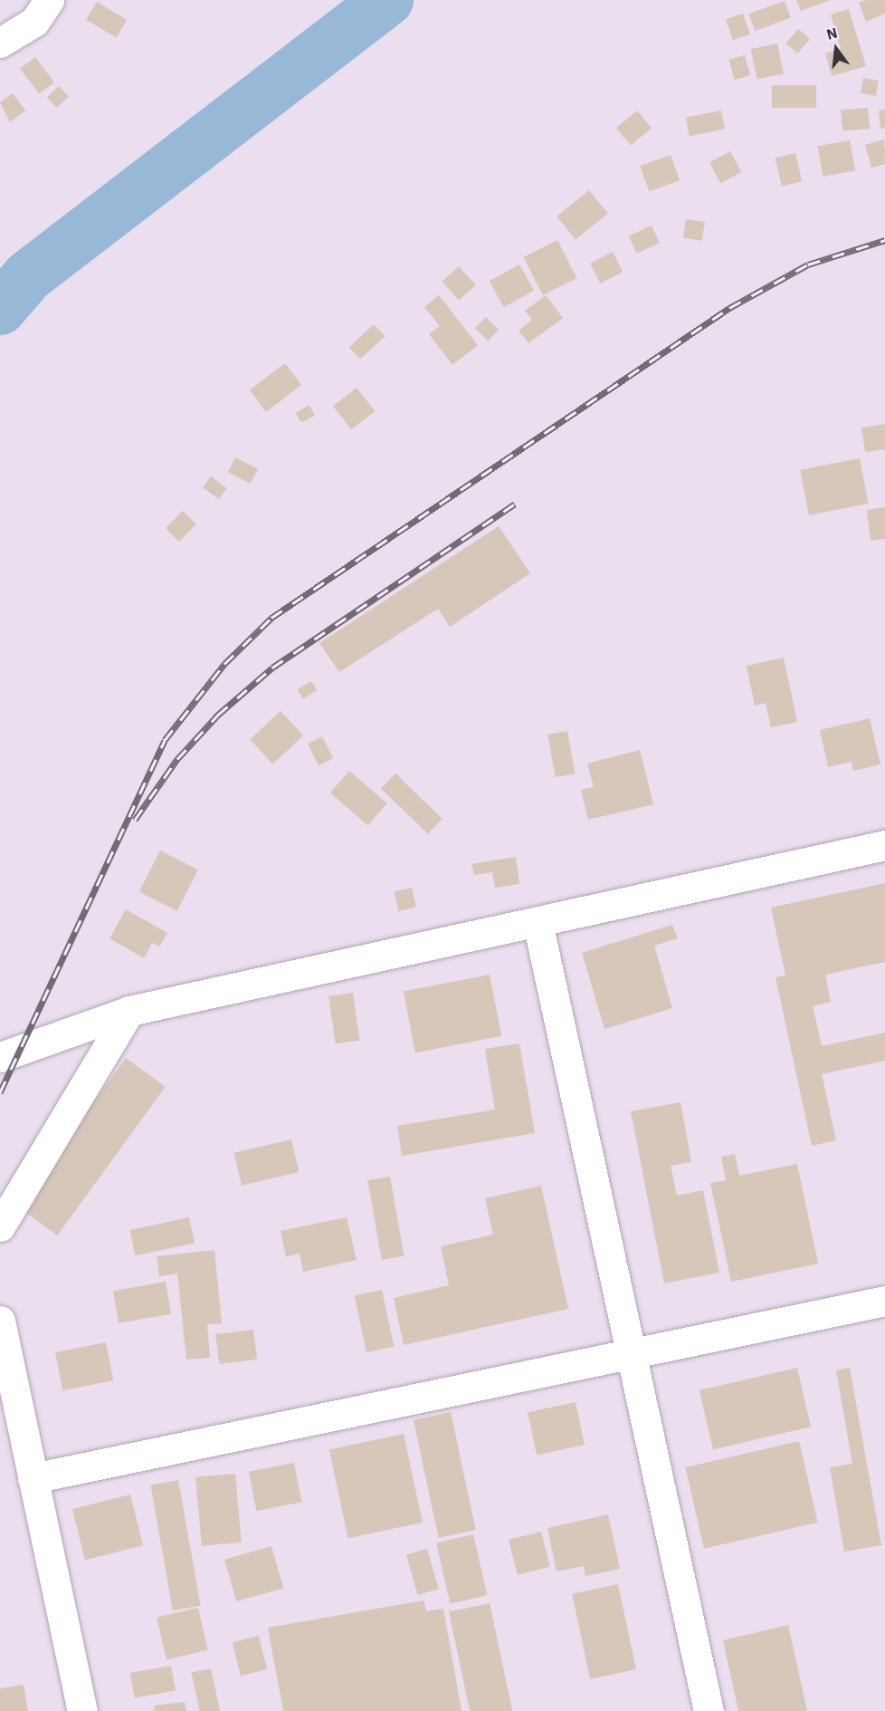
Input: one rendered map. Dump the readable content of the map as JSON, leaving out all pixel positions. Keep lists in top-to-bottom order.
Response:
{
  "north": "top"
}
